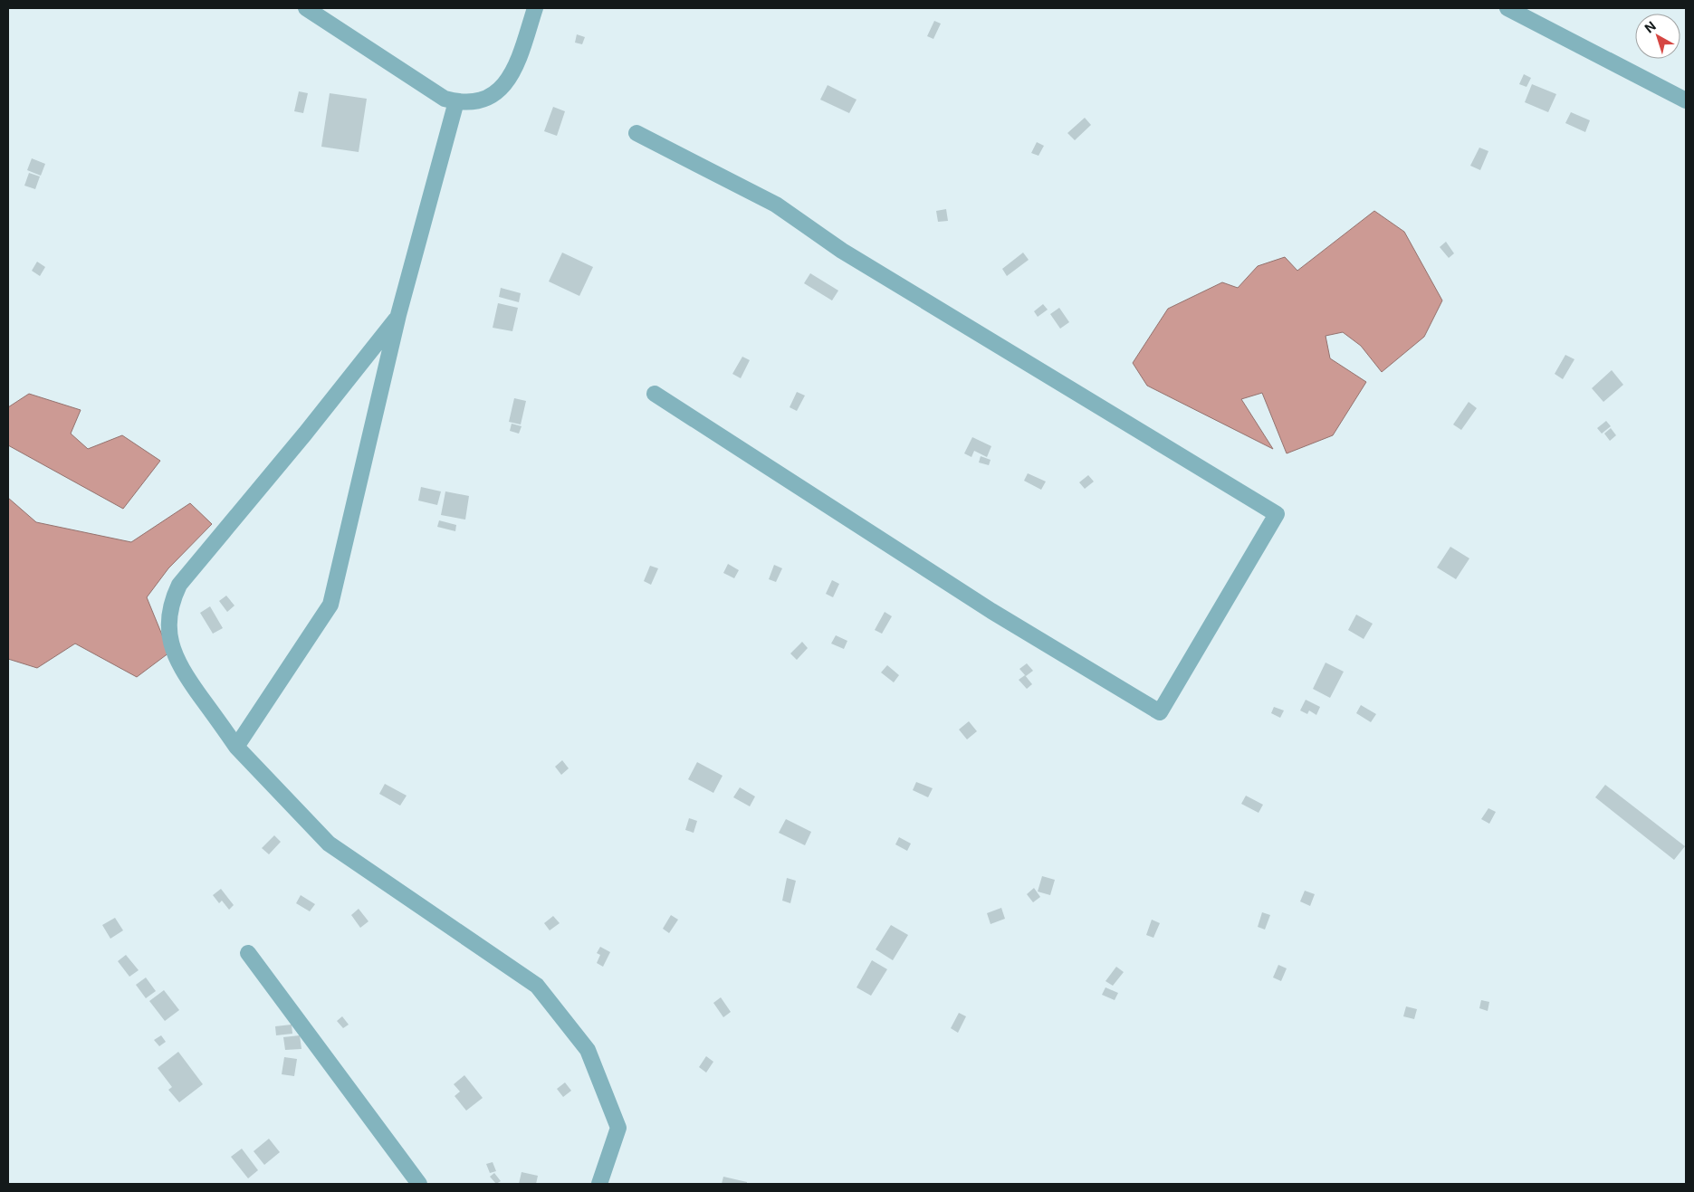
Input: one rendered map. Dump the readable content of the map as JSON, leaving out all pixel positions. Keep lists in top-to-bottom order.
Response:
{
  "north": "top left"
}
